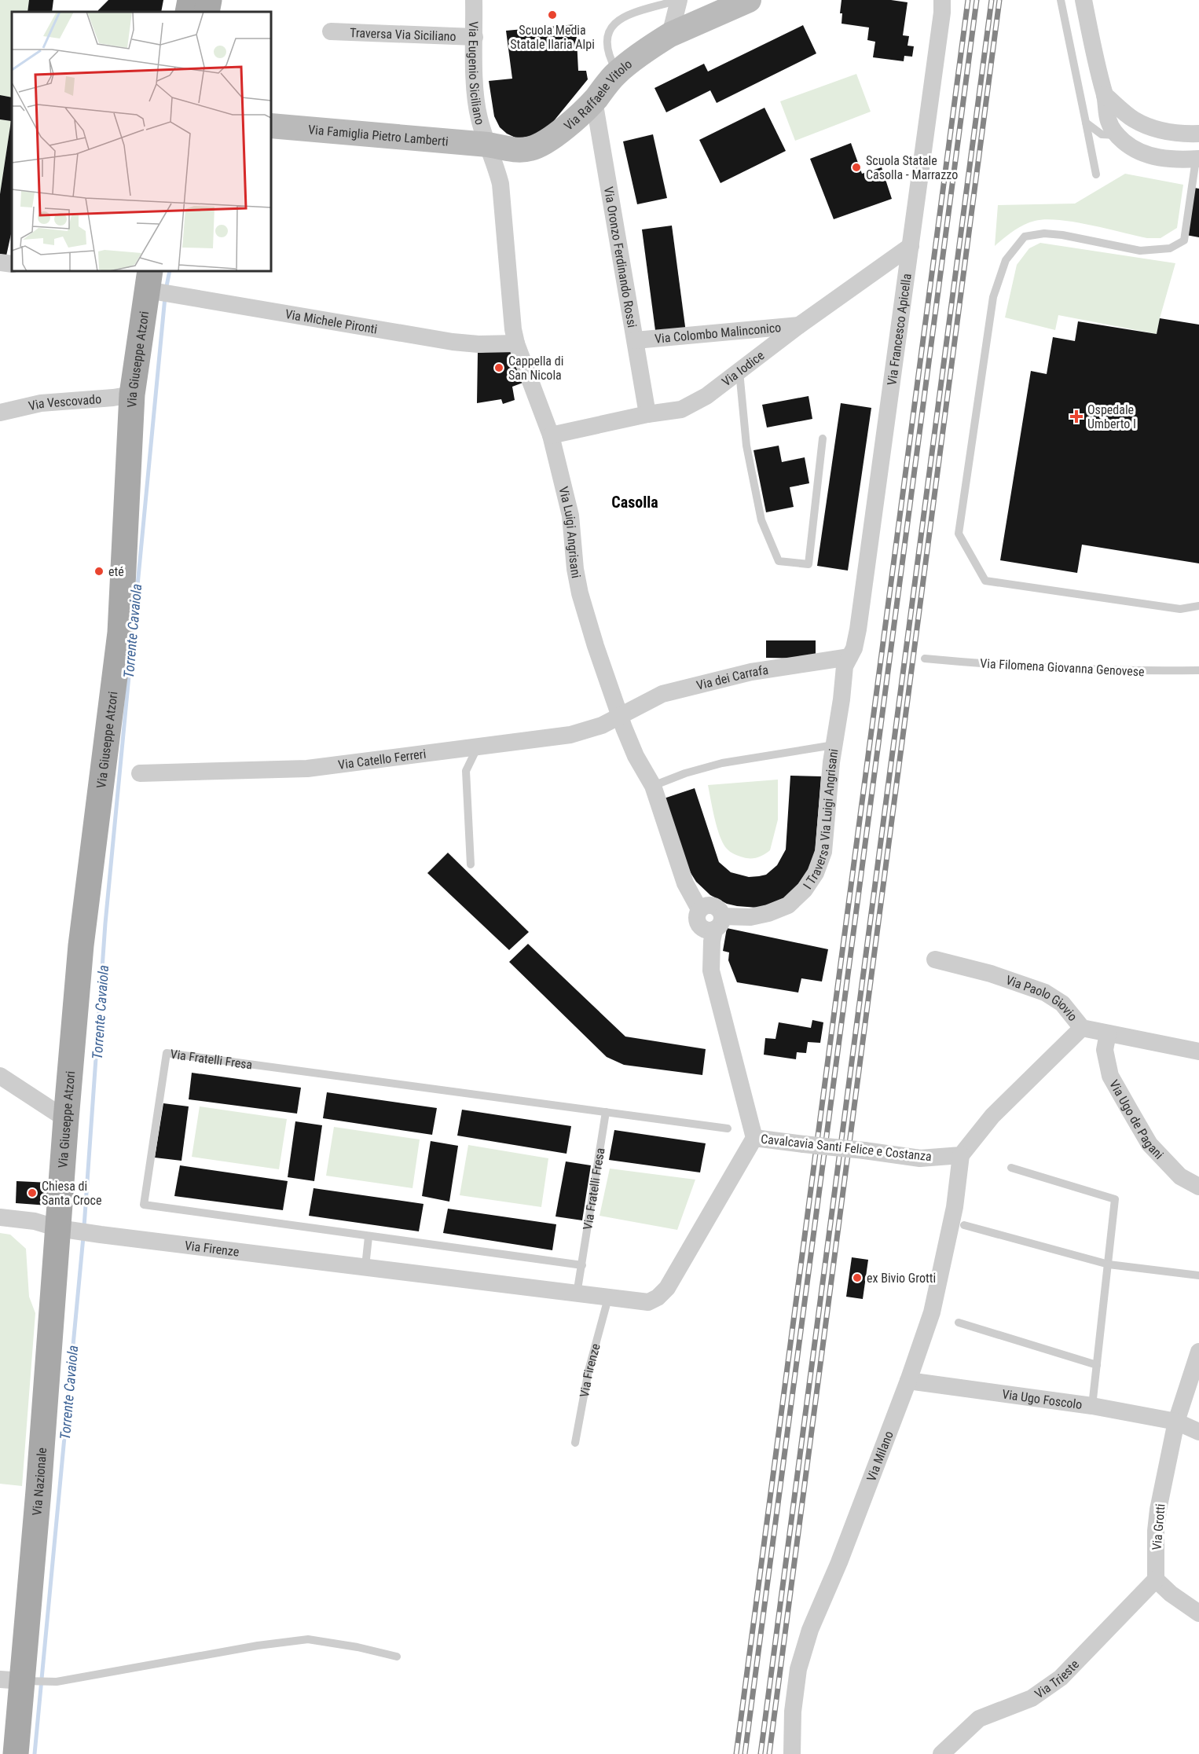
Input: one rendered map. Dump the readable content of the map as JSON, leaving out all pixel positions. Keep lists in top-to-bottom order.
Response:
{
  "streets": {
    "main road": [
      "Via Raffaele Vitolo",
      "Via Famiglia Pietro Lamberti",
      "Via Giuseppe Atzori",
      "Via Nazionale"
    ],
    "street": [
      "Traversa Via Siciliano",
      "Via Eugenio Siciliano",
      "Via Oronzo Ferdinando Rossi",
      "Via Michele Pironti",
      "Via Francesco Apicella",
      "Via Colombo Malinconico",
      "Via Iodice",
      "Via Vescovado",
      "Via Luigi Angrisani",
      "Via dei Carrafa",
      "Via Catello Ferreri",
      "I Traversa Via Luigi Angrisani",
      "Via Paolo Giovio",
      "Via Ugo de Pagani",
      "Cavalcavia Santi Felice e Costanza",
      "Via Firenze",
      "Via Ugo Foscolo",
      "Via Milano",
      "Via Grotti",
      "Via Trieste"
    ],
    "lane": ["Via Filomena Giovanna Genovese", "Via Fratelli Fresa"]
  },
  "crossings": [
    ["Traversa Via Siciliano", "Via Eugenio Siciliano"],
    ["Via Eugenio Siciliano", "Via Raffaele Vitolo"],
    ["Via Eugenio Siciliano", "Via Famiglia Pietro Lamberti"],
    ["Via Eugenio Siciliano", "Via Luigi Angrisani"],
    ["Via Raffaele Vitolo", "Via Famiglia Pietro Lamberti"],
    ["Via Raffaele Vitolo", "Via Oronzo Ferdinando Rossi"],
    ["Via Raffaele Vitolo", "Via Luigi Angrisani"],
    ["Via Famiglia Pietro Lamberti", "Via Luigi Angrisani"],
    ["Via Oronzo Ferdinando Rossi", "Via Colombo Malinconico"],
    ["Via Oronzo Ferdinando Rossi", "Via Iodice"],
    ["Via Michele Pironti", "Via Giuseppe Atzori"],
    ["Via Michele Pironti", "Via Luigi Angrisani"],
    ["Via Francesco Apicella", "Via Iodice"],
    ["Via Francesco Apicella", "Via dei Carrafa"],
    ["Via Francesco Apicella", "I Traversa Via Luigi Angrisani"],
    ["Via Colombo Malinconico", "Via Iodice"],
    ["Via Giuseppe Atzori", "Via Vescovado"],
    ["Via Giuseppe Atzori", "Via Firenze"],
    ["Via Giuseppe Atzori", "Via Nazionale"],
    ["Via Iodice", "Via Luigi Angrisani"],
    ["Via Luigi Angrisani", "Via dei Carrafa"],
    ["Via Luigi Angrisani", "Via Catello Ferreri"],
    ["Via Luigi Angrisani", "I Traversa Via Luigi Angrisani"],
    ["Via Luigi Angrisani", "Cavalcavia Santi Felice e Costanza"],
    ["Via dei Carrafa", "Via Catello Ferreri"],
    ["Via dei Carrafa", "I Traversa Via Luigi Angrisani"],
    ["I Traversa Via Luigi Angrisani", "Cavalcavia Santi Felice e Costanza"],
    ["Via Paolo Giovio", "Via Ugo de Pagani"],
    ["Via Fratelli Fresa", "Via Firenze"],
    ["Cavalcavia Santi Felice e Costanza", "Via Firenze"],
    ["Cavalcavia Santi Felice e Costanza", "Via Milano"],
    ["Via Firenze", "Via Nazionale"],
    ["Via Ugo Foscolo", "Via Milano"],
    ["Via Ugo Foscolo", "Via Grotti"],
    ["Via Grotti", "Via Trieste"]
  ],
  "districts": ["Casolla"],
  "water": ["Torrente Cavaiola"],
  "places": {
    "other": [
      "Scuola Media Statale Ilaria Alpi",
      "Scuola Statale Casolla - Marrazzo",
      "Cappella di San Nicola",
      "eté",
      "Chiesa di Santa Croce",
      "ex Bivio Grotti"
    ],
    "health": ["Ospedale Umberto I"]
  }
}
